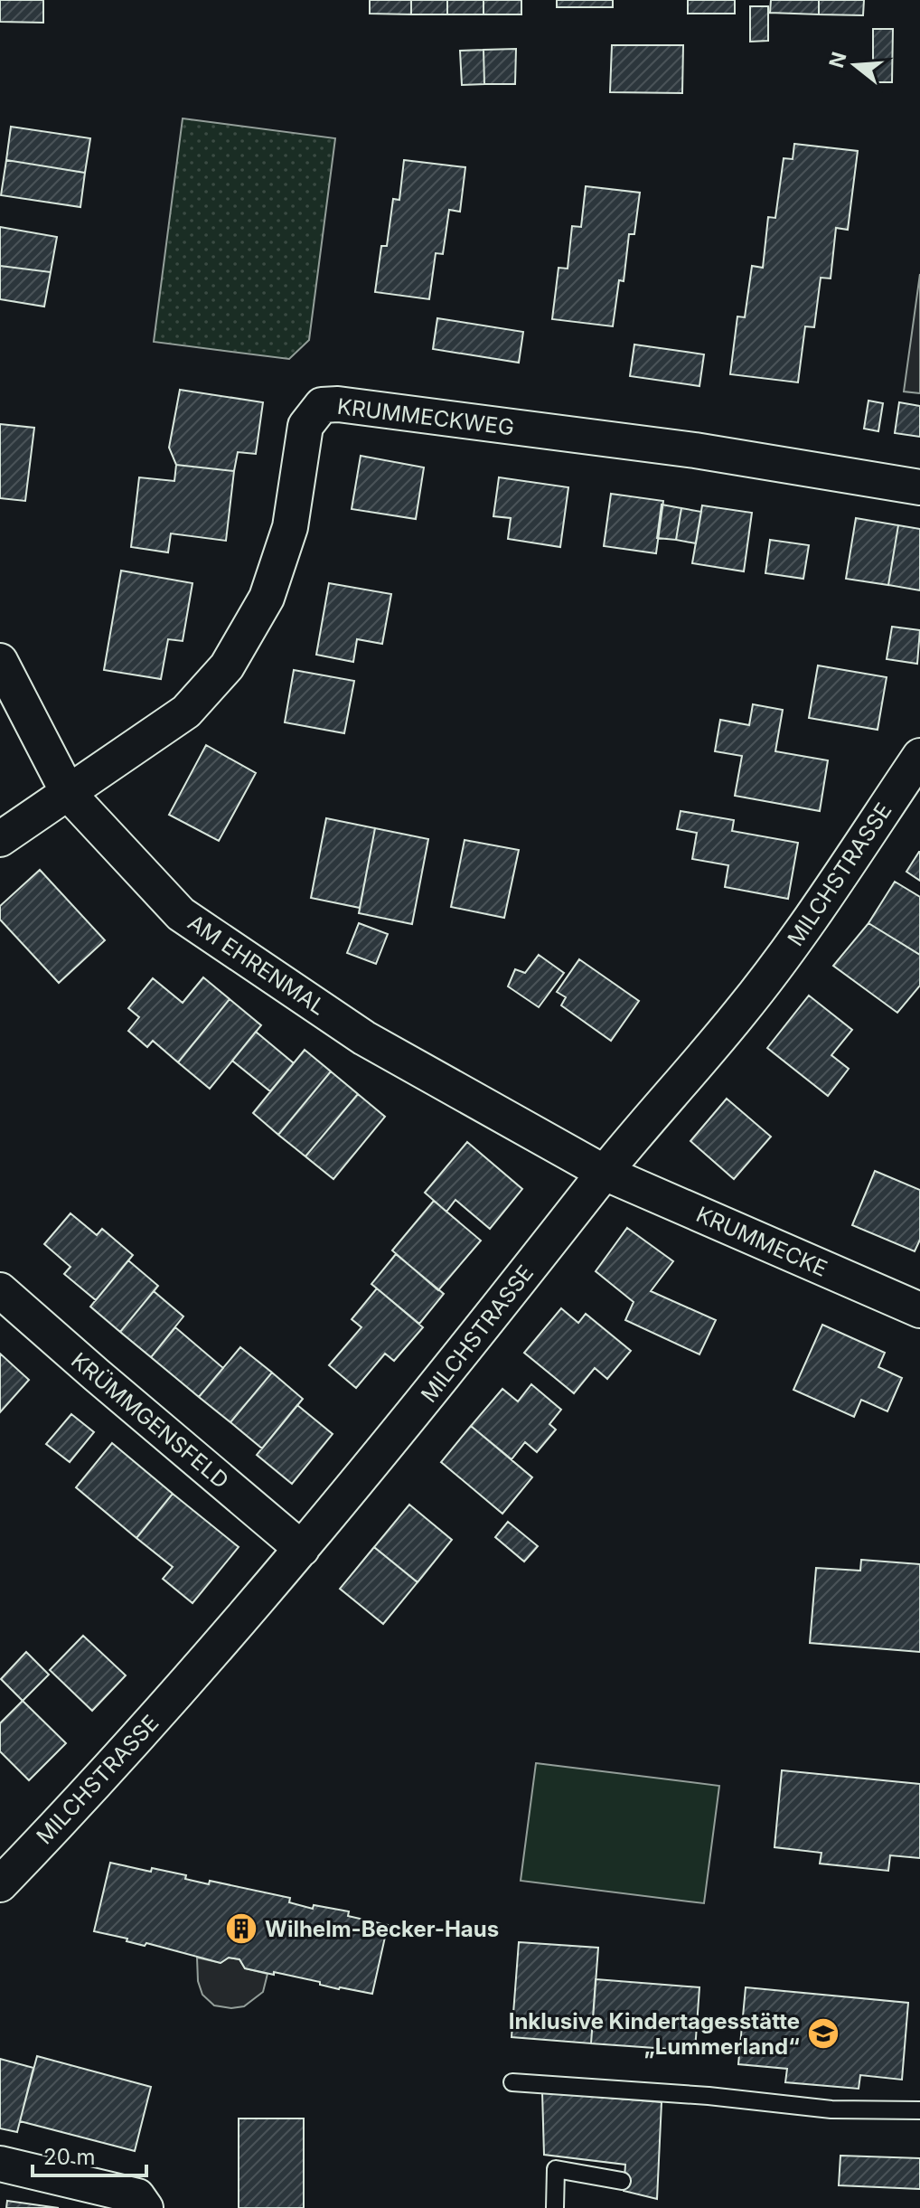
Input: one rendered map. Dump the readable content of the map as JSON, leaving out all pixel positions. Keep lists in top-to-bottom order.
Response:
{
  "streets": {
    "street": [
      "KRUMMECKWEG",
      "MILCHSTRASSE",
      "AM EHRENMAL",
      "KRUMMECKE",
      "KRÜMMGENSFELD"
    ]
  },
  "crossings": [
    ["KRUMMECKWEG", "AM EHRENMAL"],
    ["MILCHSTRASSE", "AM EHRENMAL"],
    ["MILCHSTRASSE", "KRUMMECKE"],
    ["MILCHSTRASSE", "KRÜMMGENSFELD"],
    ["AM EHRENMAL", "KRUMMECKE"]
  ],
  "places": {
    "building": ["Wilhelm-Becker-Haus"],
    "school or university": ["Inklusive Kindertagesstätte „Lummerland“"]
  },
  "scale_bar": "20 m",
  "north": "left"
}
